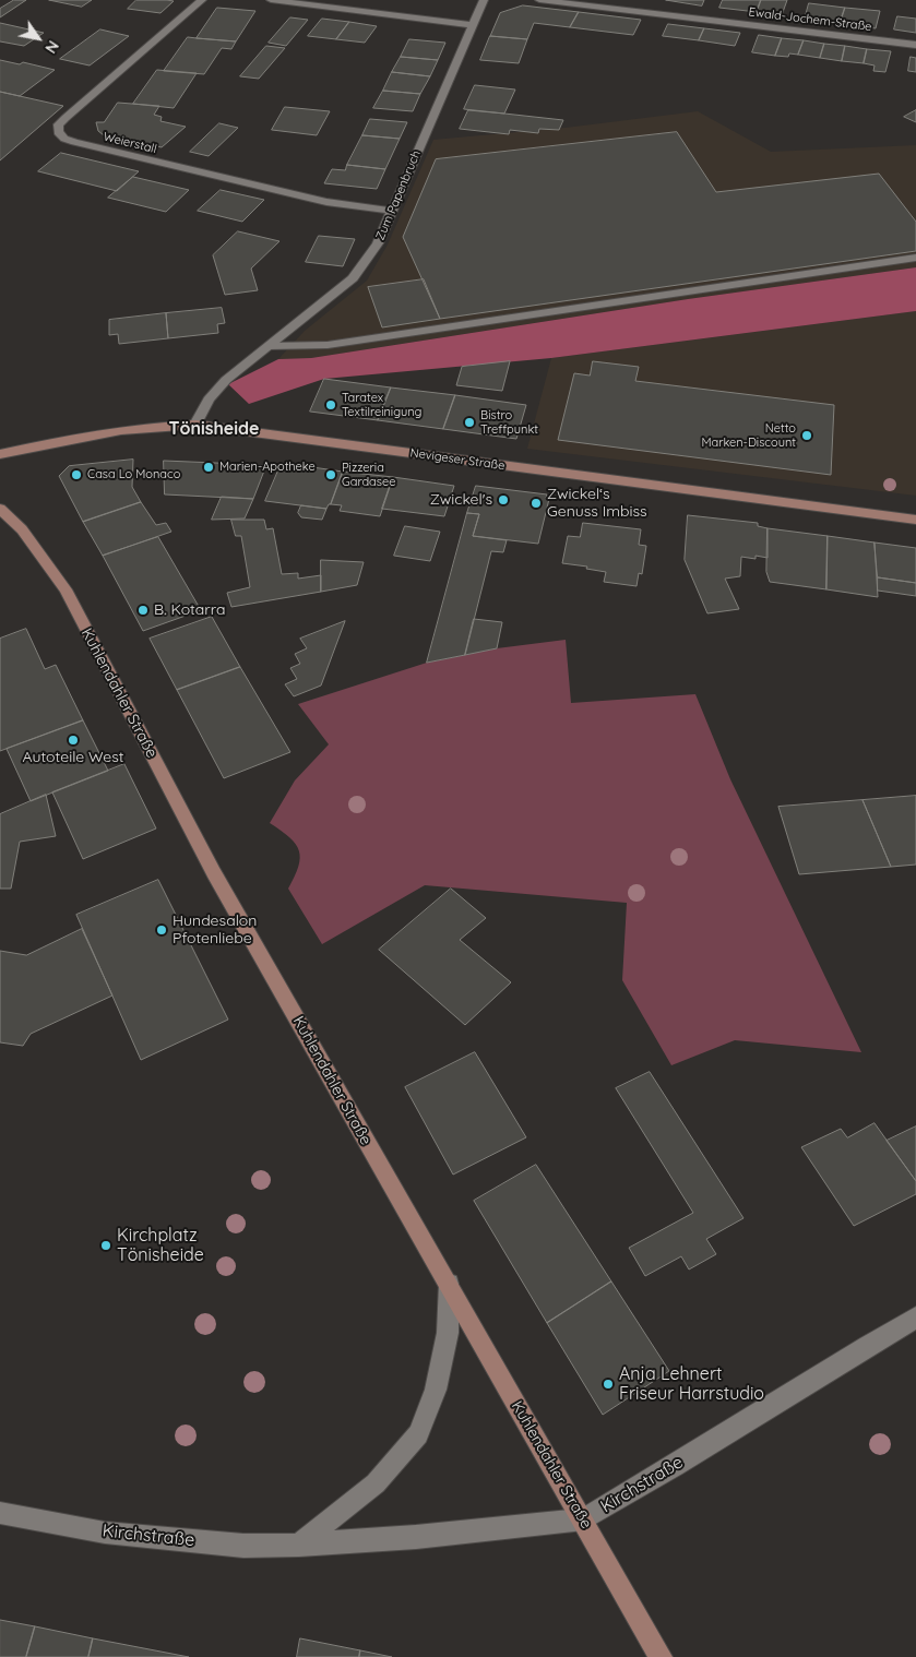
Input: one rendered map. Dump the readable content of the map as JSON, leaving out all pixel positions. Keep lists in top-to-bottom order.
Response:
{
  "streets": {
    "main road": ["Nevigeser Straße", "Kuhlendahler Straße"],
    "street": [
      "Ewald-Jochem-Straße",
      "Weierstall",
      "Zum Papenbruch",
      "Kirchstraße"
    ]
  },
  "crossings": [
    ["Weierstall", "Zum Papenbruch"],
    ["Zum Papenbruch", "Nevigeser Straße"],
    ["Kuhlendahler Straße", "Kirchstraße"]
  ],
  "districts": ["Tönisheide"],
  "places": [
    "Taratex Textilreinigung",
    "Bistro Treffpunkt",
    "Netto Marken-Discount",
    "Marien-Apotheke",
    "Casa Lo Monaco",
    "Pizzeria Gardasee",
    "Zwickel's",
    "Zwickel‘s Genuss Imbiss",
    "B. Kotarra",
    "Autoteile West",
    "Hundesalon Pfotenliebe",
    "Kirchplatz Tönisheide",
    "Anja Lehnert Friseur Harrstudio"
  ],
  "north": "bottom right"
}
